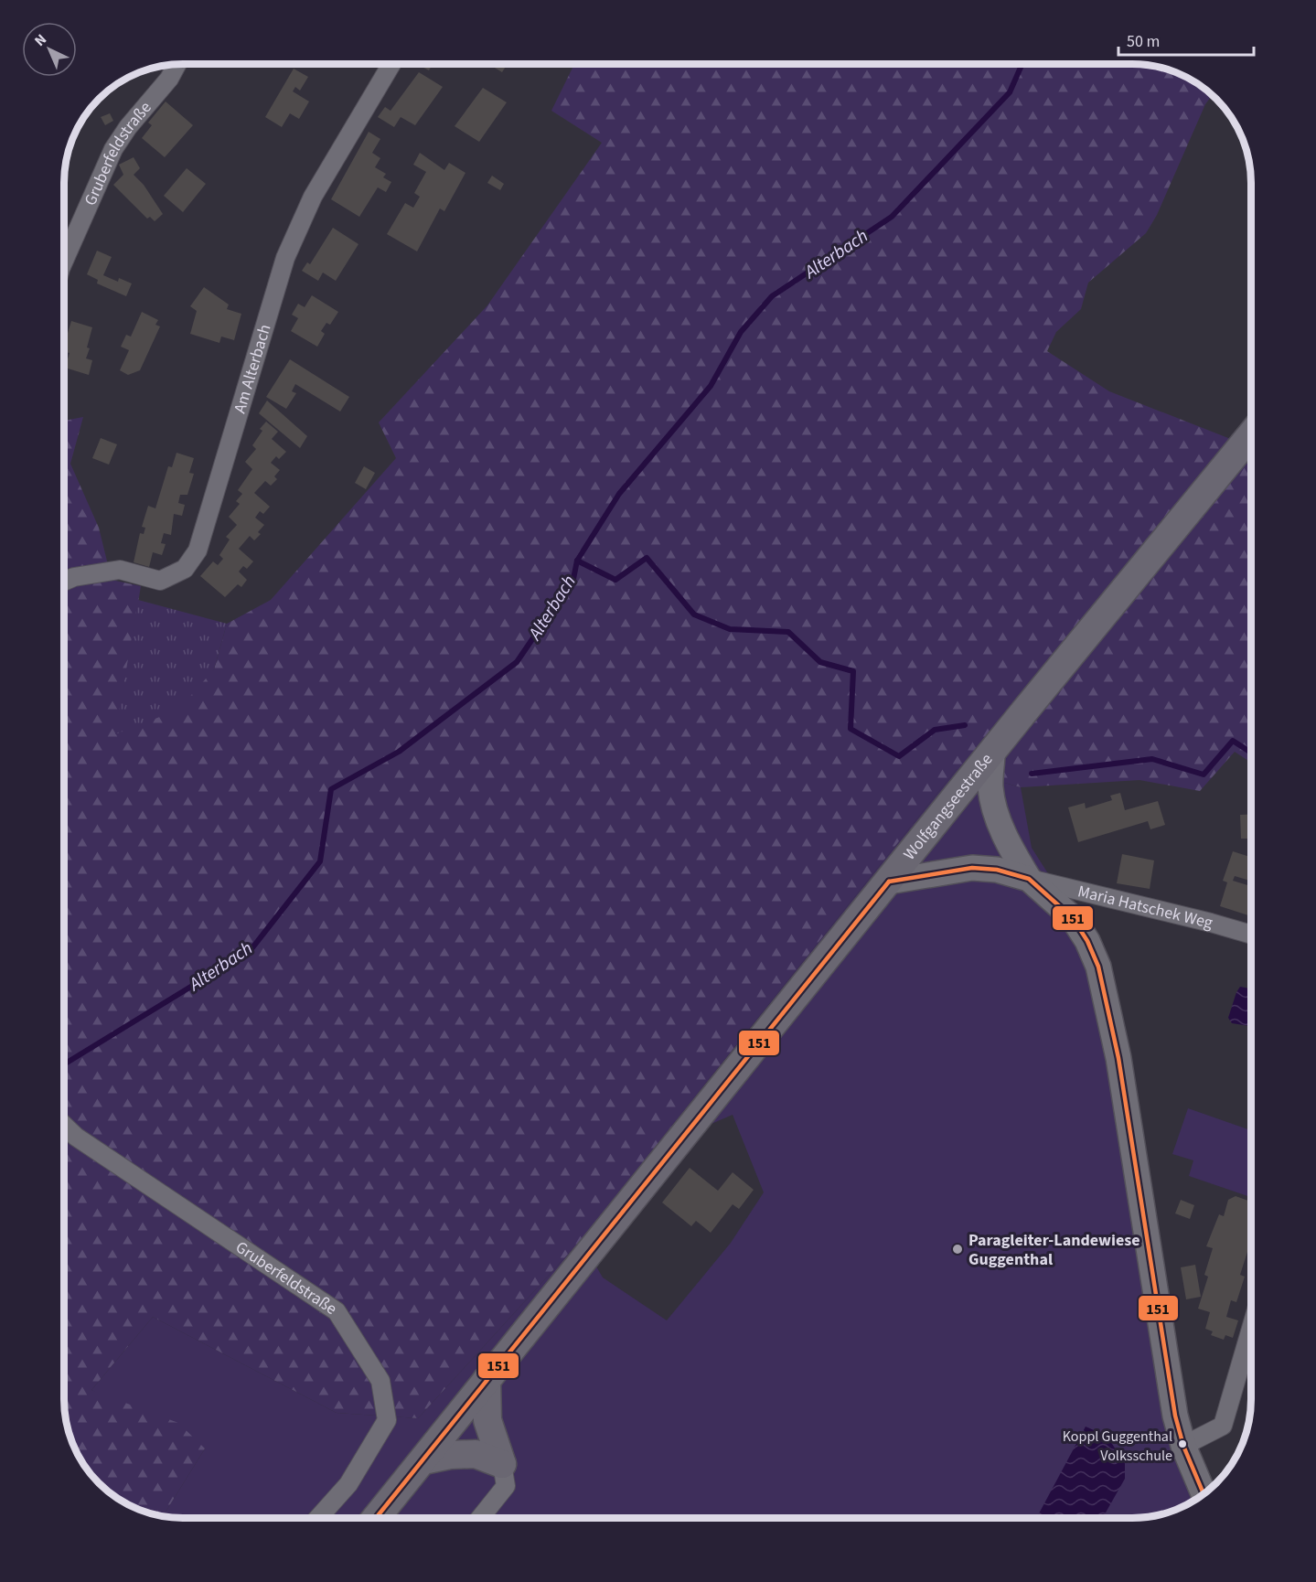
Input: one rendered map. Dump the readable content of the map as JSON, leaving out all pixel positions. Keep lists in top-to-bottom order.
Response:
{
  "streets": {
    "main road": ["Wolfgangseestraße"],
    "street": ["Gruberfeldstraße", "Am Alterbach", "Maria Hatschek Weg"]
  },
  "water": ["Alterbach"],
  "places": ["Paragleiter-Landewiese Guggenthal", "Koppl Guggenthal Volksschule"],
  "lines": ["transit line 151"],
  "scale_bar": "50 m",
  "north": "top left"
}
